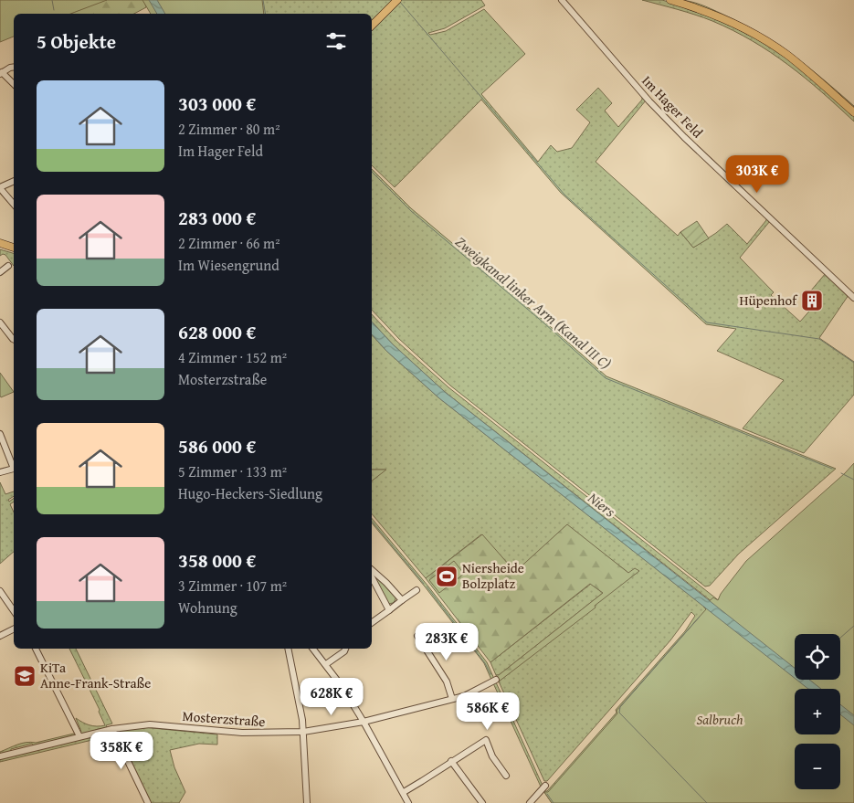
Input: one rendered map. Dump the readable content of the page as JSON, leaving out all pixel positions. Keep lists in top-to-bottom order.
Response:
{
  "streets": {
    "street": ["Im Hager Feld", "Mosterzstraße"]
  },
  "water": ["Zweigkanal linker Arm (Kanal III C)", "Niers"],
  "parks": ["Salbruch"],
  "places": {
    "building": ["Hüpenhof"],
    "sports": ["Niersheide Bolzplatz"],
    "school or university": ["KiTa Anne-Frank-Straße"]
  },
  "page": {
    "heading": "5 Objekte",
    "list": [
      {
        "name": "303 000 €",
        "note": "2 Zimmer · 80 m² · Im Hager Feld"
      },
      {
        "name": "283 000 €",
        "note": "2 Zimmer · 66 m² · Im Wiesengrund"
      },
      {
        "name": "628 000 €",
        "note": "4 Zimmer · 152 m² · Mosterzstraße"
      },
      {
        "name": "586 000 €",
        "note": "5 Zimmer · 133 m² · Hugo-Heckers-Siedlung"
      },
      {
        "name": "358 000 €",
        "note": "3 Zimmer · 107 m² · Wohnung"
      }
    ],
    "price": [
      "303K €",
      "283K €",
      "628K €",
      "586K €",
      "358K €"
    ],
    "map_buttons": ["+", "−"]
  }
}
